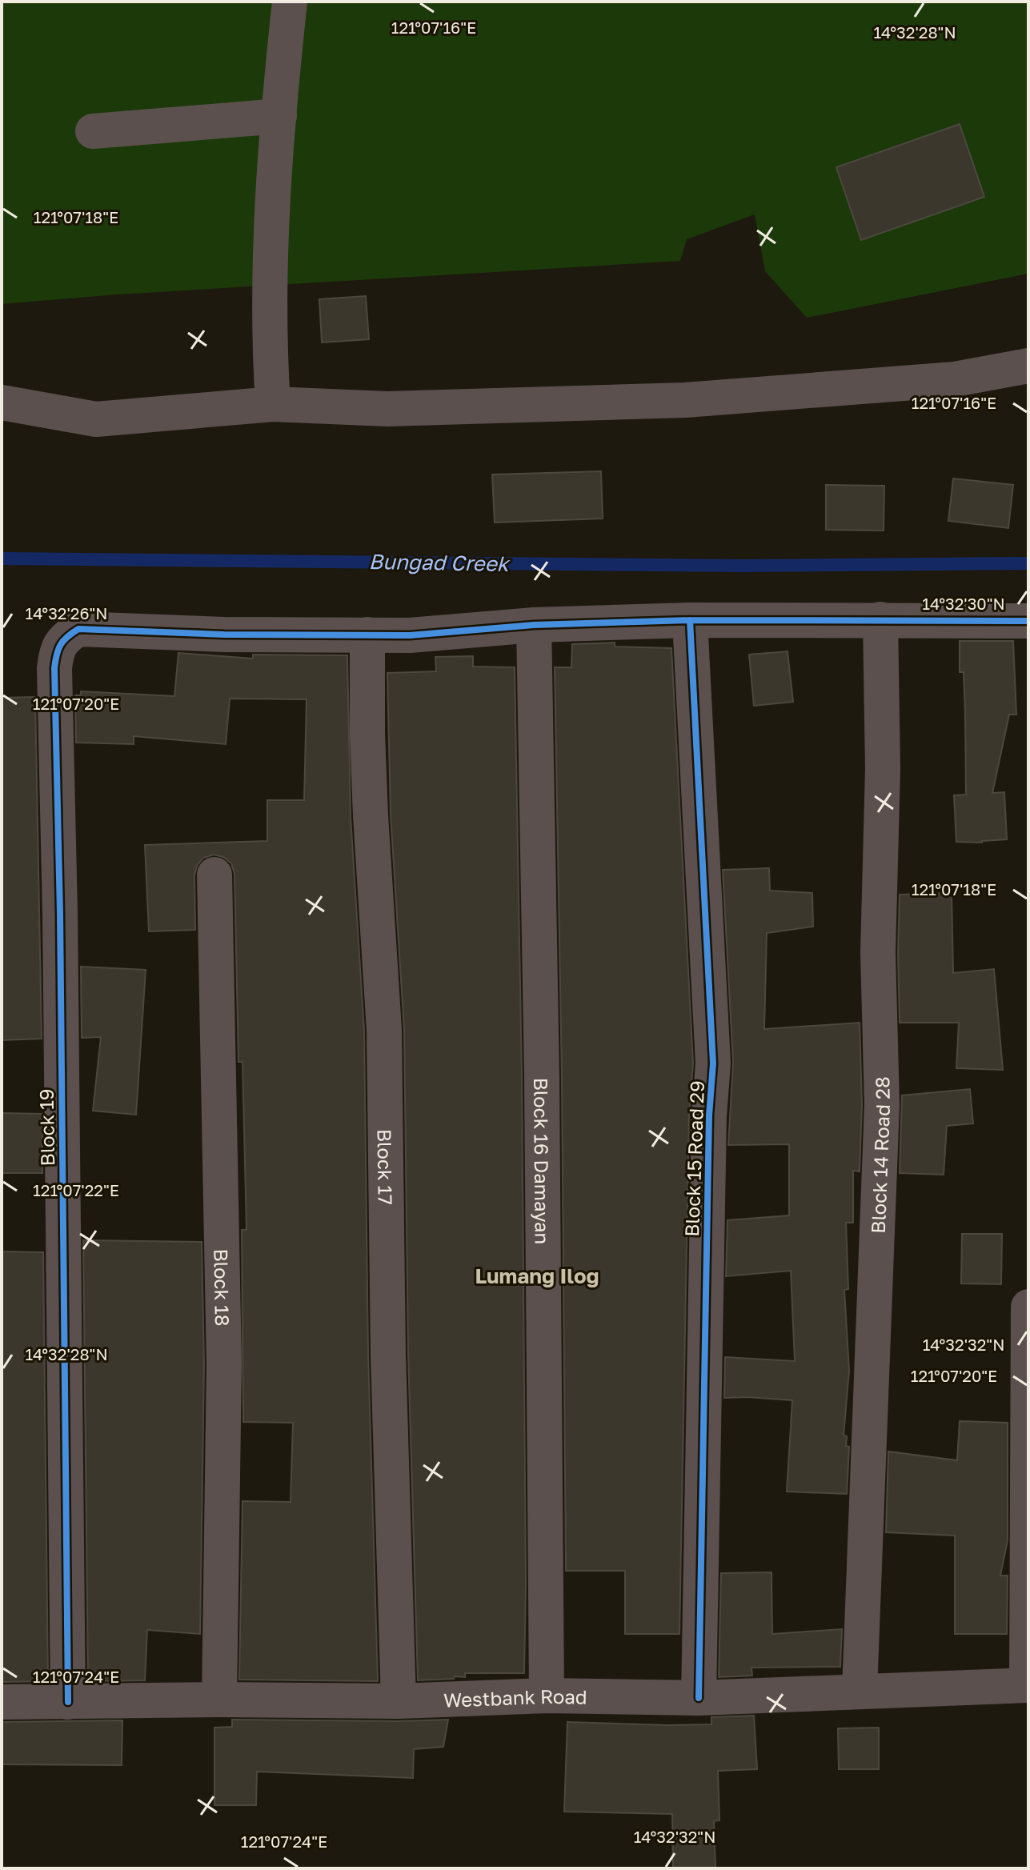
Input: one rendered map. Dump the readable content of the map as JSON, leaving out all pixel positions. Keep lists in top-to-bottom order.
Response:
{
  "streets": {
    "street": [
      "Block 19",
      "Block 14 Road 28",
      "Block 15 Road 29",
      "Block 16 Damayan",
      "Block 17",
      "Block 18",
      "Westbank Road"
    ]
  },
  "crossings": [
    ["Block 19", "Block 14 Road 28"],
    ["Block 19", "Block 15 Road 29"],
    ["Block 19", "Block 16 Damayan"],
    ["Block 19", "Block 17"],
    ["Block 19", "Westbank Road"],
    ["Block 14 Road 28", "Westbank Road"],
    ["Block 15 Road 29", "Westbank Road"],
    ["Block 16 Damayan", "Westbank Road"],
    ["Block 17", "Westbank Road"],
    ["Block 18", "Westbank Road"]
  ],
  "districts": ["Lumang Ilog"],
  "water": ["Bungad Creek"],
  "coordinates": [
    "121°07'16\"E",
    "14°32'28\"N",
    "121°07'18\"E",
    "14°32'30\"N",
    "14°32'26\"N",
    "121°07'20\"E",
    "121°07'22\"E",
    "14°32'32\"N",
    "121°07'24\"E"
  ]
}
